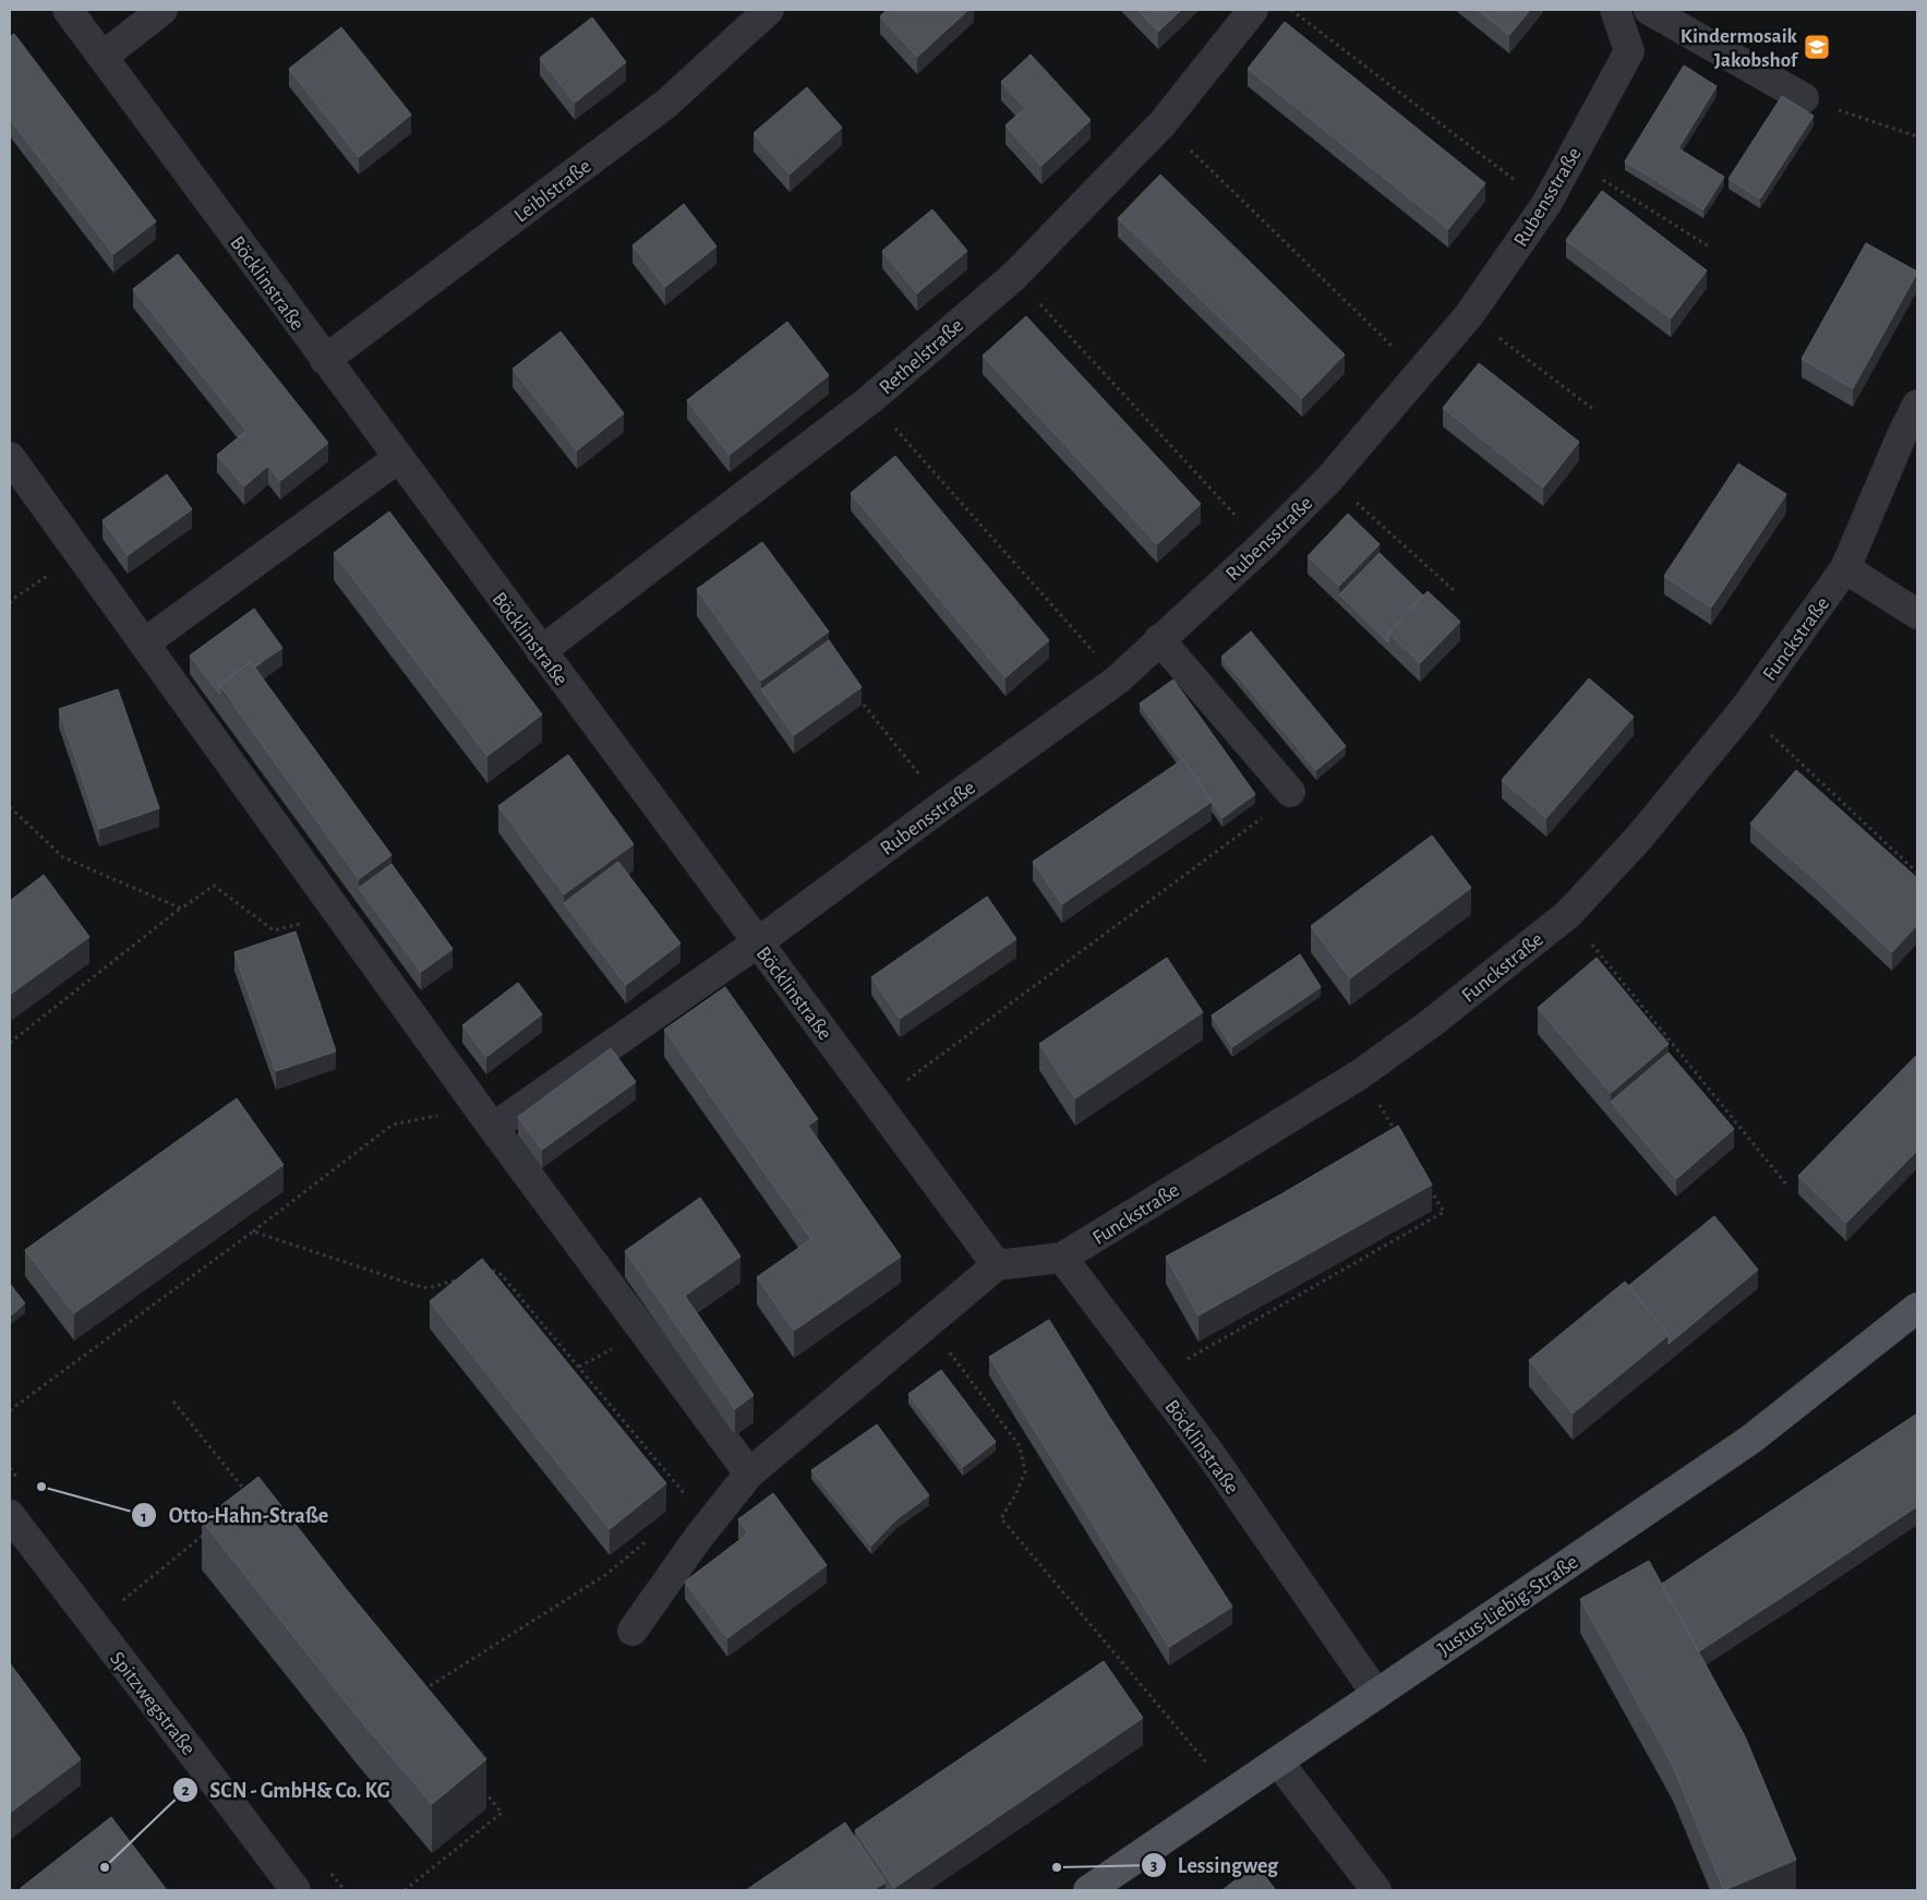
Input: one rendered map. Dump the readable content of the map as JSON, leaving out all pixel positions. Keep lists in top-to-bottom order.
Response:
{
  "streets": {
    "main road": ["Justus-Liebig-Straße"],
    "street": [
      "Leiblstraße",
      "Rubensstraße",
      "Böcklinstraße",
      "Rethelstraße",
      "Funckstraße",
      "Spitzwegstraße"
    ]
  },
  "crossings": [
    ["Leiblstraße", "Böcklinstraße"],
    ["Rubensstraße", "Böcklinstraße"],
    ["Böcklinstraße", "Rethelstraße"],
    ["Böcklinstraße", "Funckstraße"],
    ["Böcklinstraße", "Justus-Liebig-Straße"]
  ],
  "places": {
    "school or university": ["Kindermosaik Jakobshof"],
    "other": ["Otto-Hahn-Straße", "SCN - GmbH& Co. KG", "Lessingweg"]
  }
}
